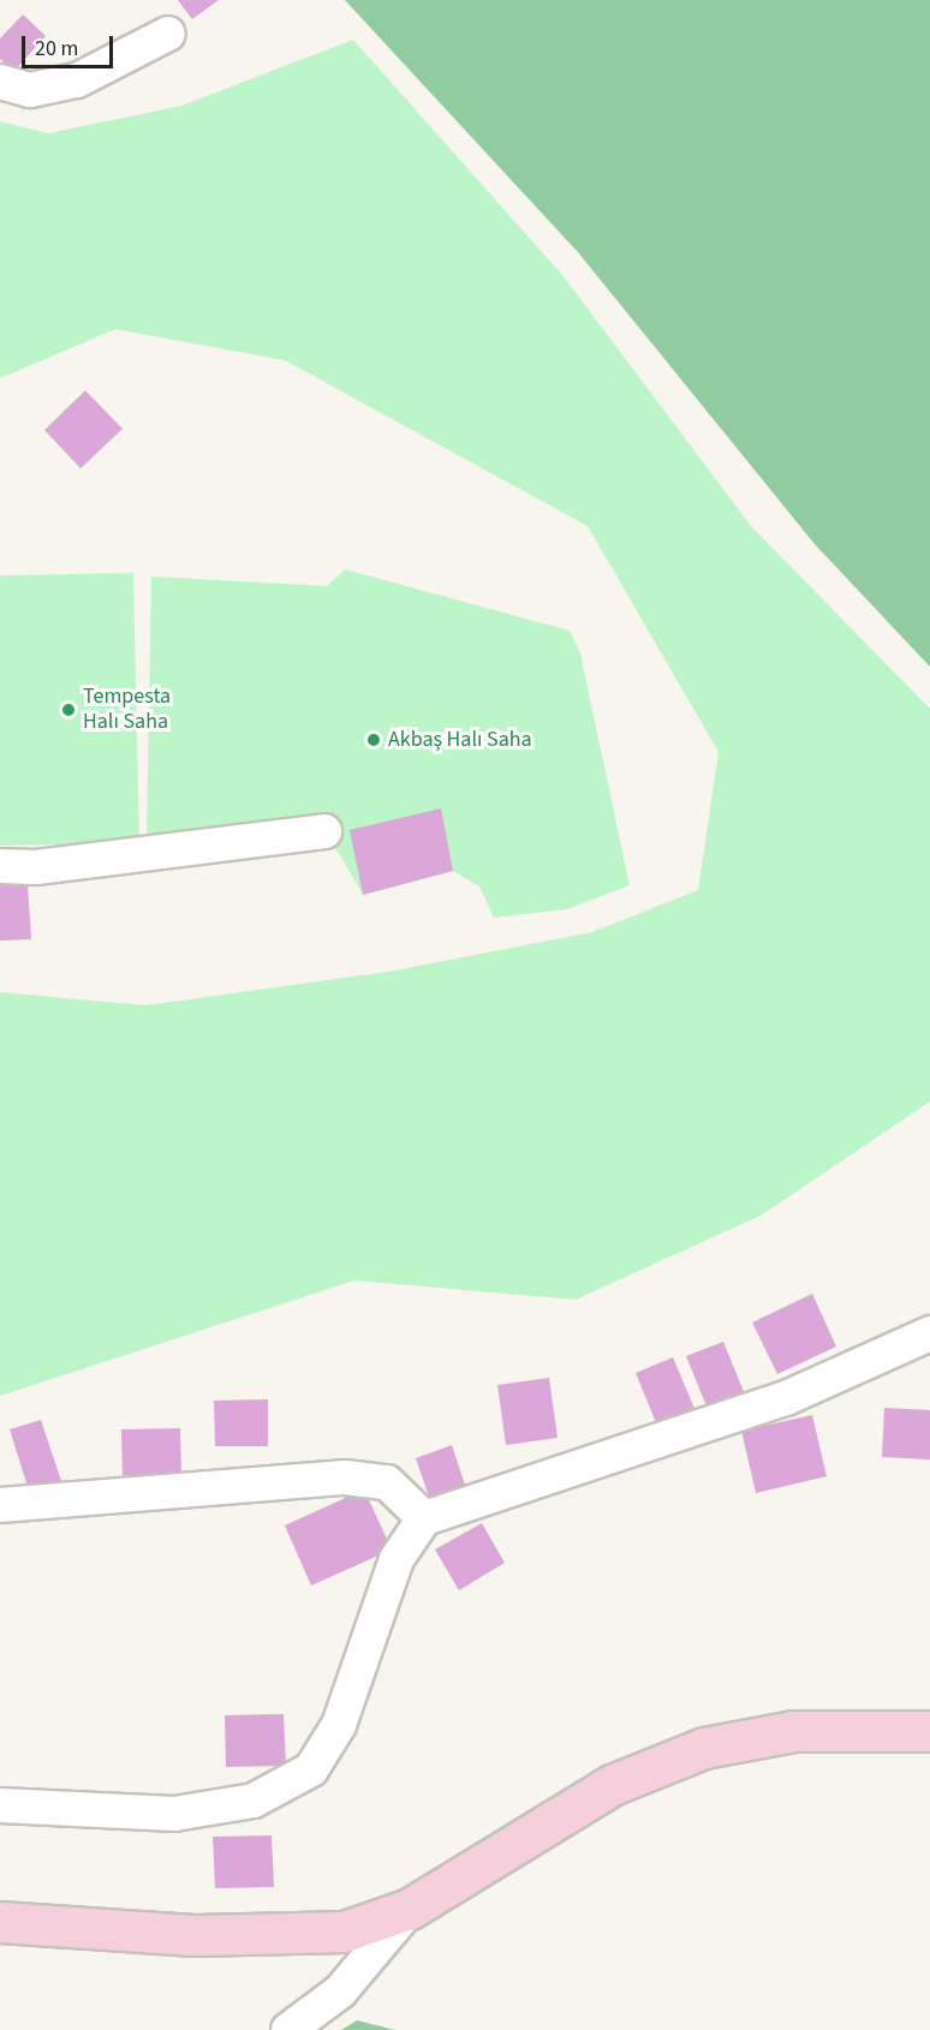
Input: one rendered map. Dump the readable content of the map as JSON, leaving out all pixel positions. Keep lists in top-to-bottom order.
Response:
{
  "places": ["Tempesta Halı Saha", "Akbaş Halı Saha"],
  "scale_bar": "20 m"
}
